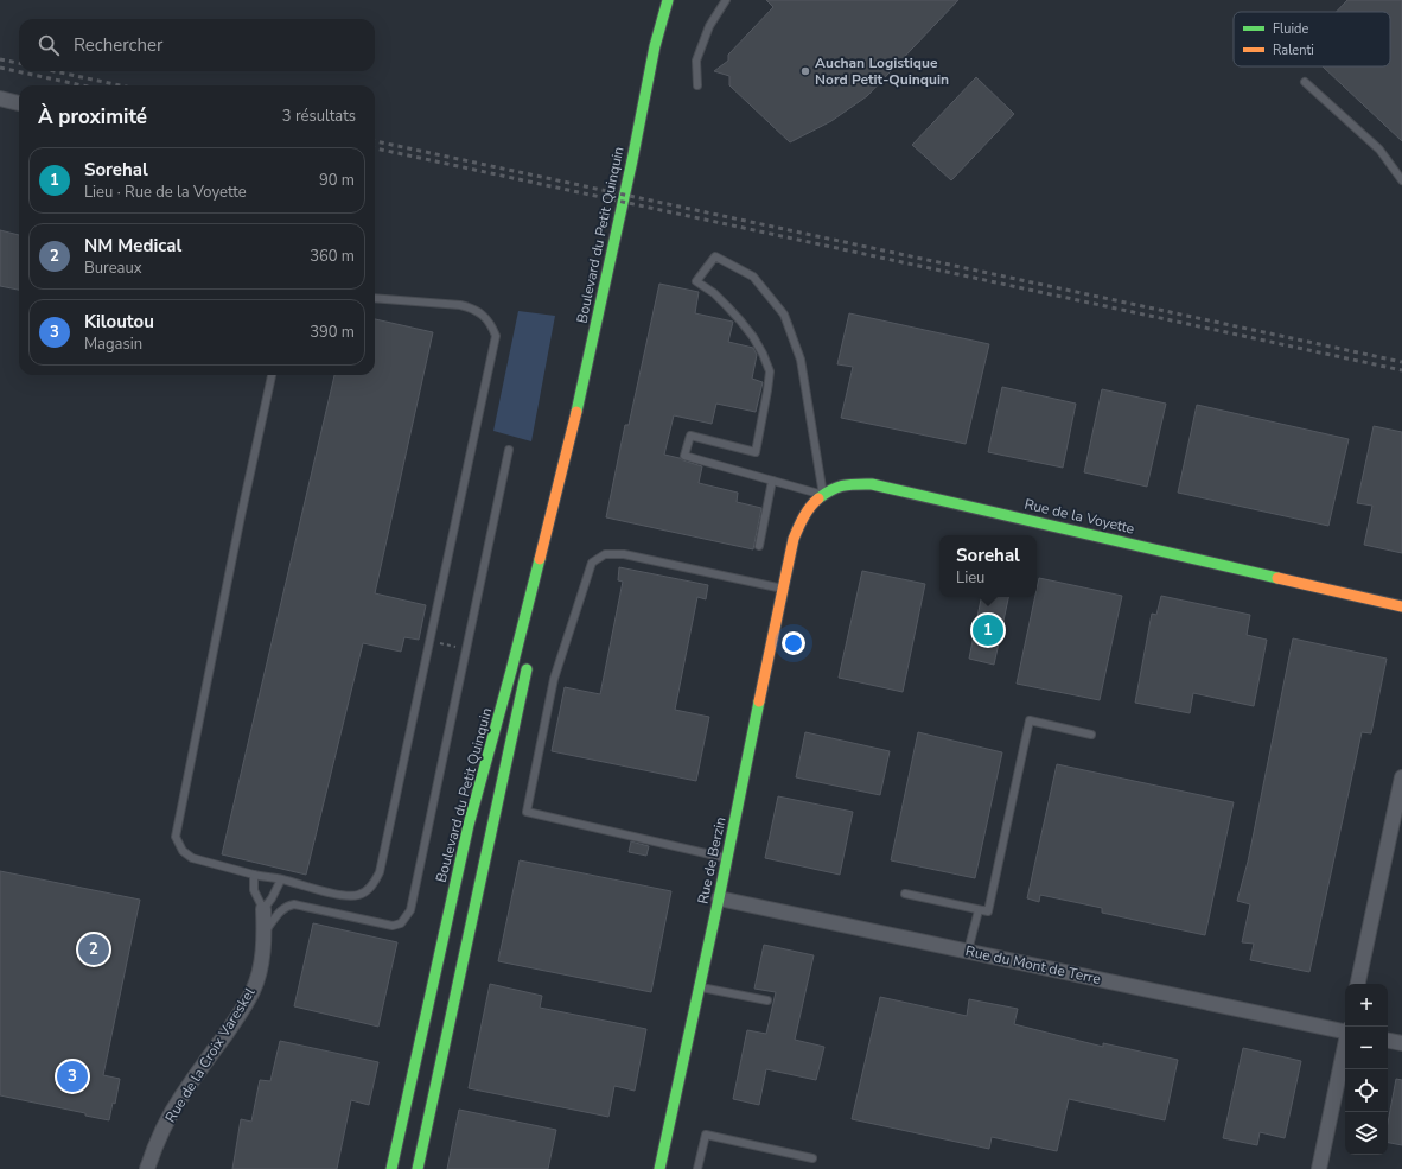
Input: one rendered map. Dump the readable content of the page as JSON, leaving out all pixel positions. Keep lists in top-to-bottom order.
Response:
{
  "streets": {
    "main road": ["Boulevard du Petit Quinquin", "Rue de la Voyette", "Rue de Berzin"],
    "street": ["Rue du Mont de Terre", "Rue de la Croix Vareskel"]
  },
  "crossings": [
    ["Rue de la Voyette", "Rue de Berzin"],
    ["Rue de Berzin", "Rue du Mont de Terre"]
  ],
  "places": ["Auchan Logistique Nord Petit-Quinquin"],
  "legend": ["Fluide", "Ralenti"],
  "page": {
    "search": "Rechercher",
    "heading": ["À proximité", "3 résultats"],
    "list": [
      {
        "mark": "1",
        "name": "Sorehal",
        "note": "Lieu · Rue de la Voyette",
        "value": "90 m"
      },
      {
        "mark": "2",
        "name": "NM Medical",
        "note": "Bureaux",
        "value": "360 m"
      },
      {
        "mark": "3",
        "name": "Kiloutou",
        "note": "Magasin",
        "value": "390 m"
      }
    ],
    "popup": ["Sorehal", "Lieu"],
    "pins": ["1", "2", "3"],
    "map_buttons": ["+", "−"]
  }
}
